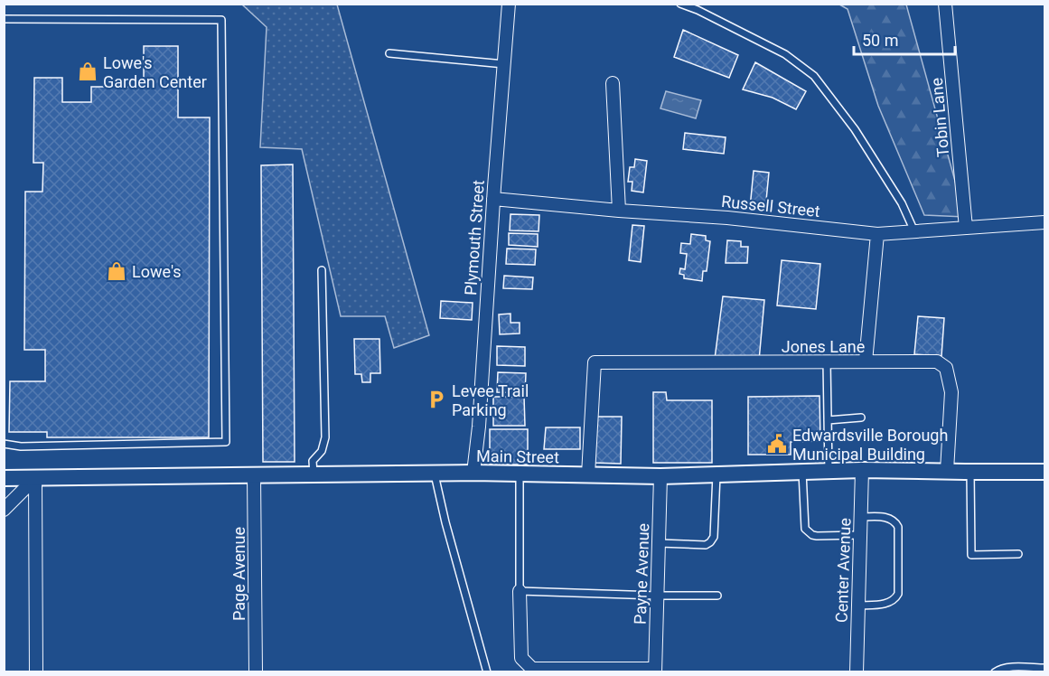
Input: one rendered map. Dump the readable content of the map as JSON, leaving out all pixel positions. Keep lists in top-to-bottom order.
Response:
{
  "streets": {
    "street": [
      "Tobin Lane",
      "Russell Street",
      "Plymouth Street",
      "Jones Lane",
      "Main Street",
      "Center Avenue",
      "Page Avenue",
      "Payne Avenue"
    ]
  },
  "crossings": [
    ["Tobin Lane", "Russell Street"],
    ["Russell Street", "Plymouth Street"],
    ["Plymouth Street", "Main Street"],
    ["Jones Lane", "Main Street"],
    ["Main Street", "Center Avenue"],
    ["Main Street", "Page Avenue"],
    ["Main Street", "Payne Avenue"]
  ],
  "places": {
    "shop": ["Lowe's Garden Center", "Lowe's"],
    "parking": ["Levee Trail Parking"],
    "public building": ["Edwardsville Borough Municipal Building"]
  },
  "scale_bar": "50 m"
}
